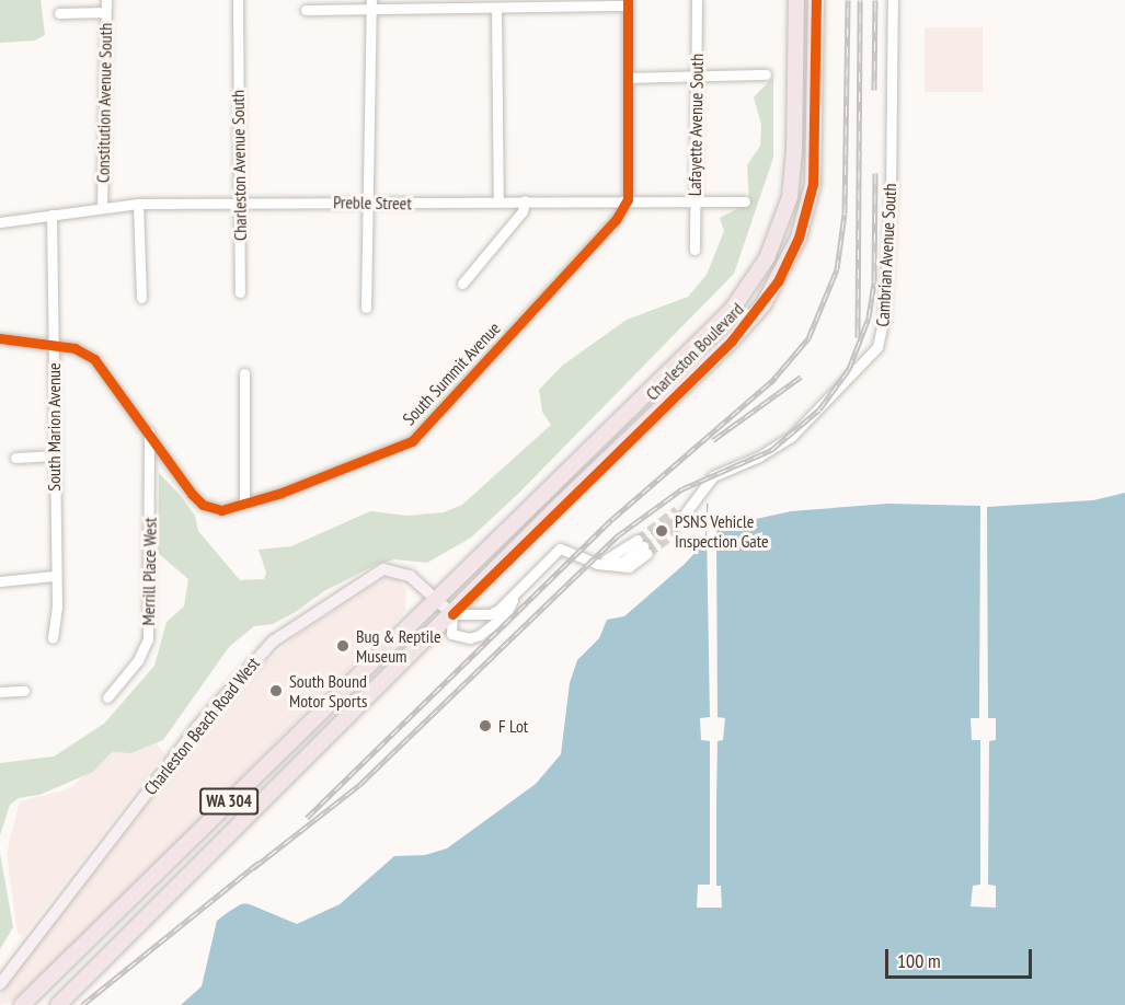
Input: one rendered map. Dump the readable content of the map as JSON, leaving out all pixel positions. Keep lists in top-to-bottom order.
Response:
{
  "streets": {
    "highway": ["Charleston Boulevard", "WA 304"],
    "main road": ["Charleston Beach Road West"],
    "street": [
      "Constitution Avenue South",
      "Lafayette Avenue South",
      "Charleston Avenue South",
      "Preble Street",
      "Cambrian Avenue South",
      "South Summit Avenue",
      "South Marion Avenue",
      "Merrill Place West"
    ]
  },
  "crossings": [
    ["Constitution Avenue South", "Preble Street"],
    ["Lafayette Avenue South", "Preble Street"],
    ["Charleston Avenue South", "Preble Street"],
    ["Preble Street", "South Summit Avenue"],
    ["Preble Street", "South Marion Avenue"],
    ["Charleston Boulevard", "Charleston Beach Road West"],
    ["Charleston Boulevard", "WA 304"],
    ["South Summit Avenue", "South Marion Avenue"],
    ["South Summit Avenue", "Merrill Place West"],
    ["Charleston Beach Road West", "WA 304"]
  ],
  "places": [
    "PSNS Vehicle Inspection Gate",
    "Bug & Reptile Museum",
    "South Bound Motor Sports",
    "F Lot"
  ],
  "scale_bar": "100 m"
}
